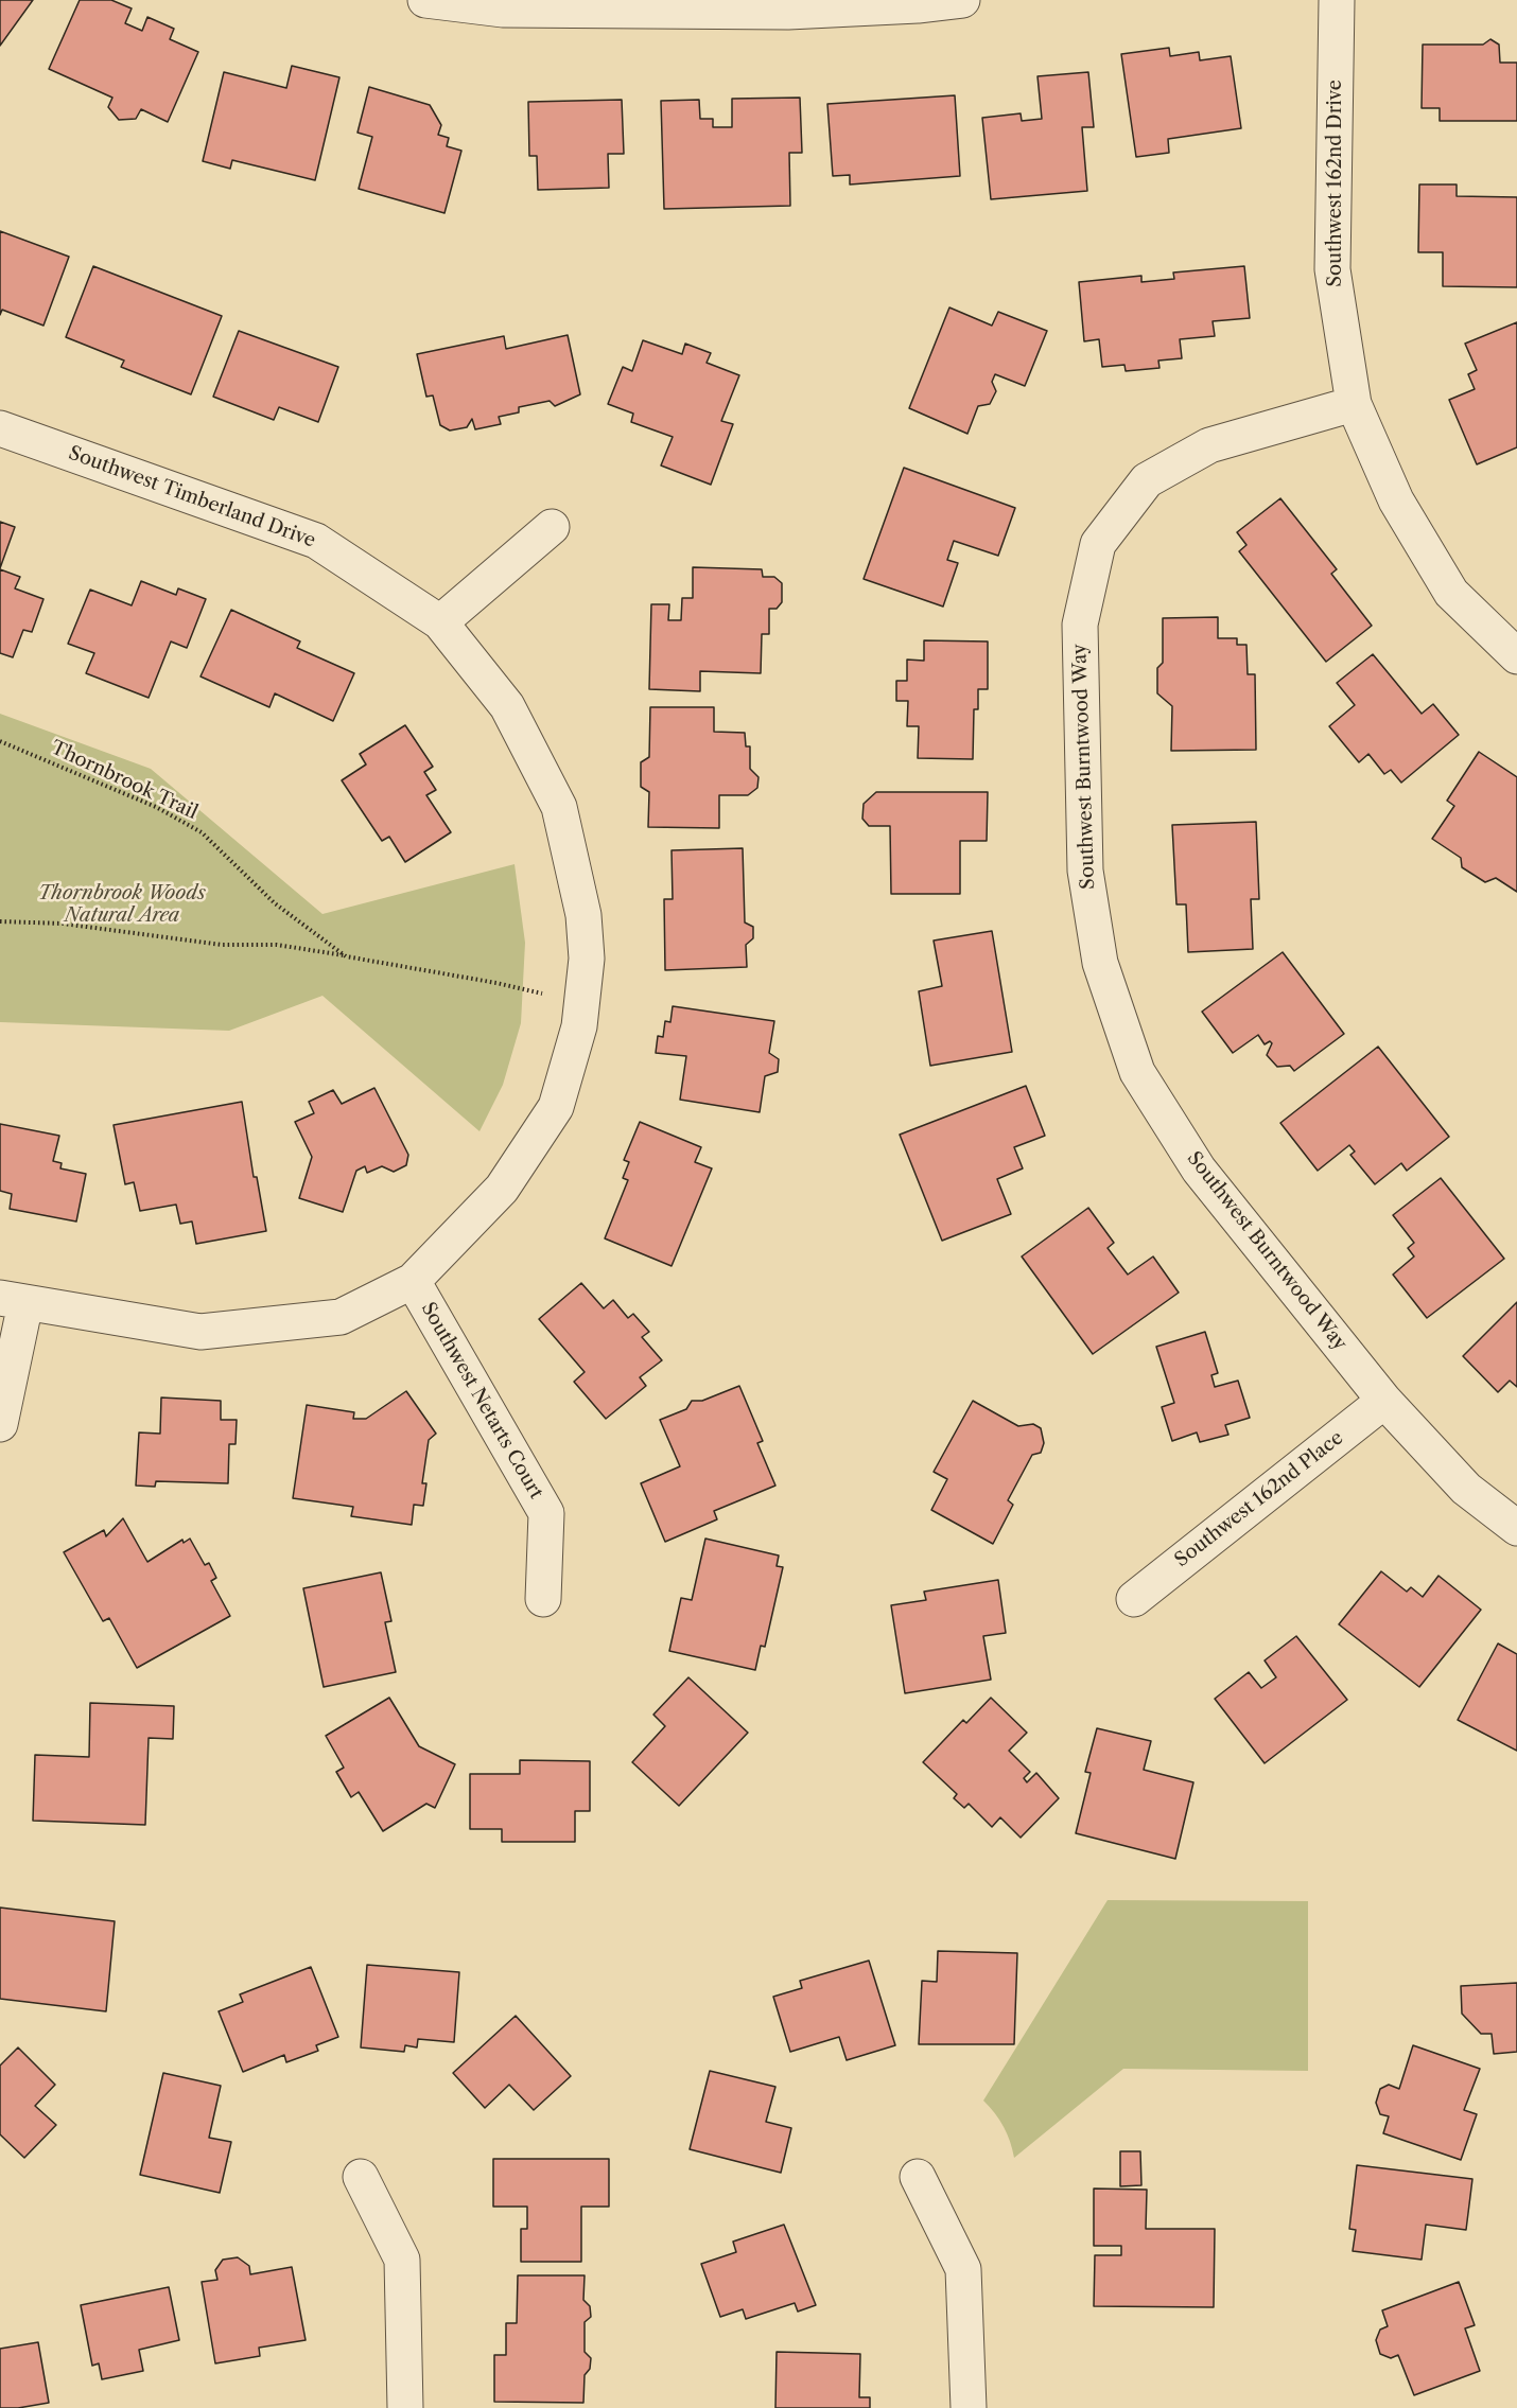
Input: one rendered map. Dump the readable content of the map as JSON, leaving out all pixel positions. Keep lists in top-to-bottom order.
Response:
{
  "streets": {
    "street": [
      "Southwest 162nd Drive",
      "Southwest Timberland Drive",
      "Southwest Burntwood Way",
      "Southwest Netarts Court",
      "Southwest 162nd Place"
    ],
    "path": ["Thornbrook Trail"]
  },
  "crossings": [
    ["Southwest 162nd Drive", "Southwest Burntwood Way"],
    ["Southwest Timberland Drive", "Thornbrook Trail"],
    ["Southwest Timberland Drive", "Southwest Netarts Court"],
    ["Southwest Burntwood Way", "Southwest 162nd Place"]
  ],
  "parks": ["Thornbrook Woods Natural Area"]
}
